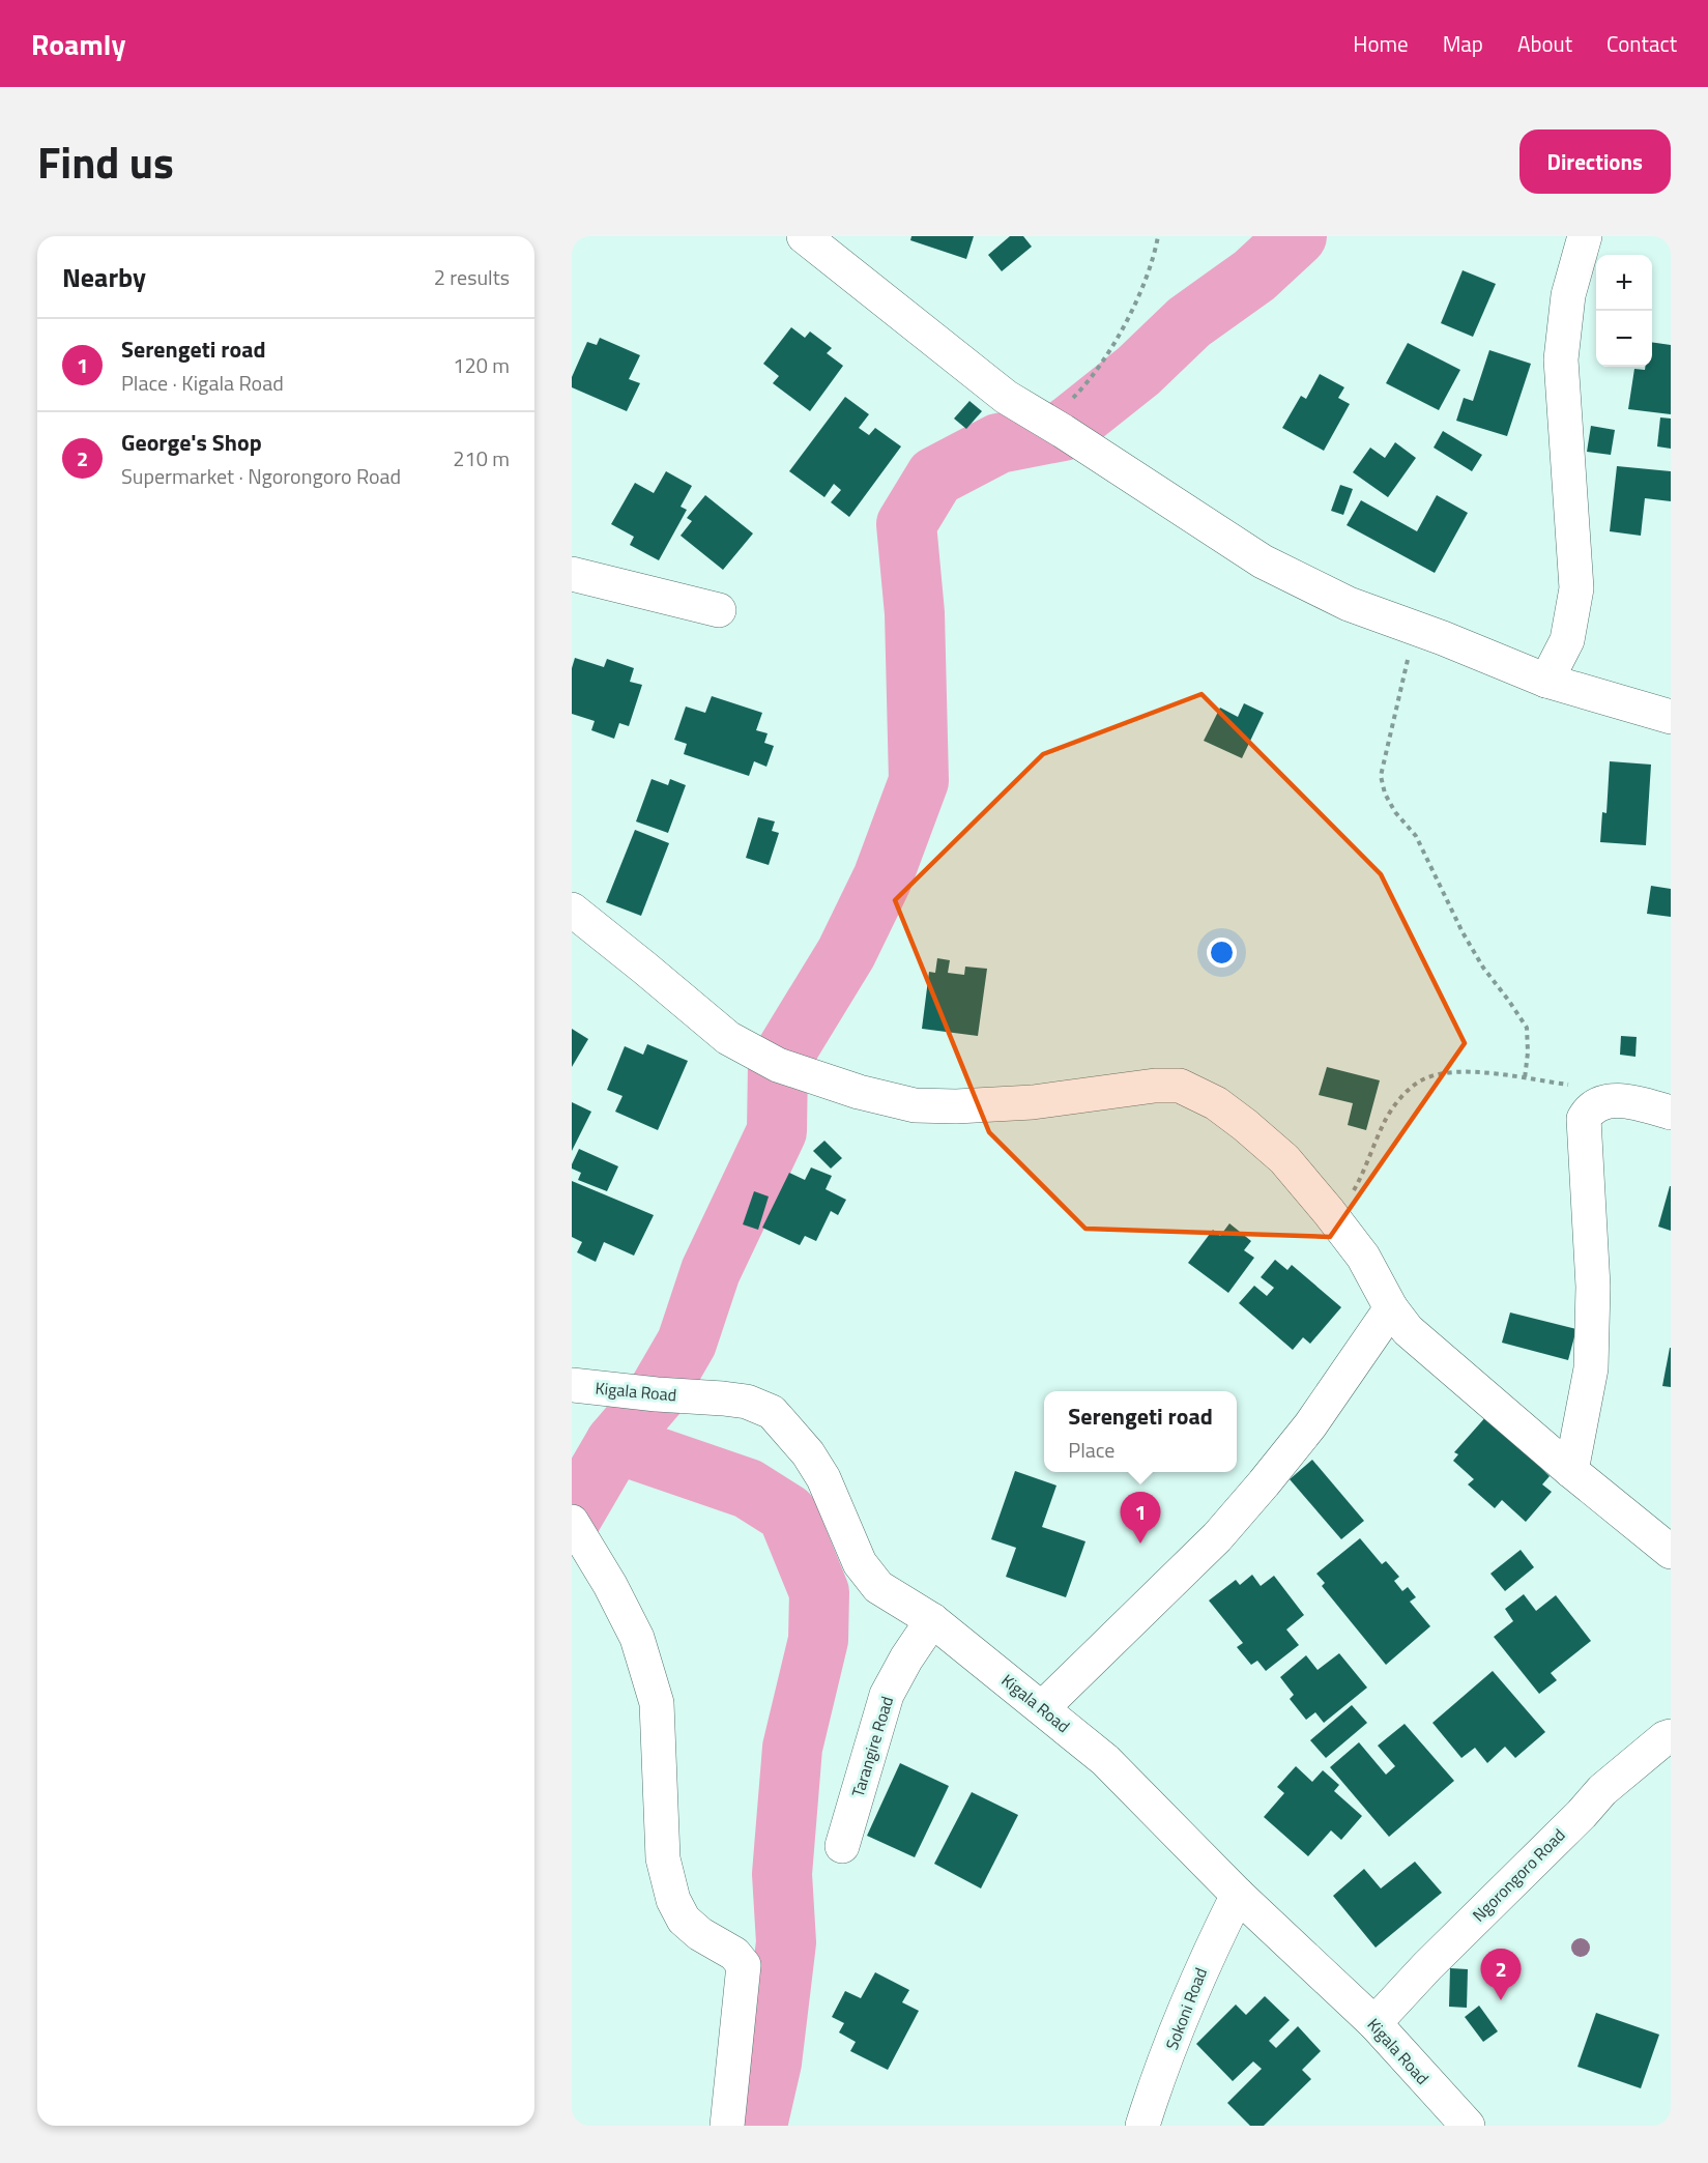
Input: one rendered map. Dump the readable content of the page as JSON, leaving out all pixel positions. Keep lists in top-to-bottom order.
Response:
{
  "streets": {
    "street": [
      "Kigala Road",
      "Tarangire Road",
      "Ngorongoro Road",
      "Sokoni Road"
    ]
  },
  "crossings": [
    ["Kigala Road", "Tarangire Road"],
    ["Kigala Road", "Ngorongoro Road"],
    ["Kigala Road", "Sokoni Road"]
  ],
  "page": {
    "header": "Roamly",
    "nav": [
      "Home",
      "Map",
      "About",
      "Contact"
    ],
    "title": "Find us",
    "buttons": "Directions",
    "heading": ["Nearby", "2 results"],
    "map_buttons": ["+", "−"],
    "list": [
      {
        "mark": "1",
        "name": "Serengeti road",
        "note": "Place · Kigala Road",
        "value": "120 m"
      },
      {
        "mark": "2",
        "name": "George's Shop",
        "note": "Supermarket · Ngorongoro Road",
        "value": "210 m"
      }
    ],
    "popup": ["Serengeti road", "Place"],
    "pins": ["1", "2"]
  }
}
